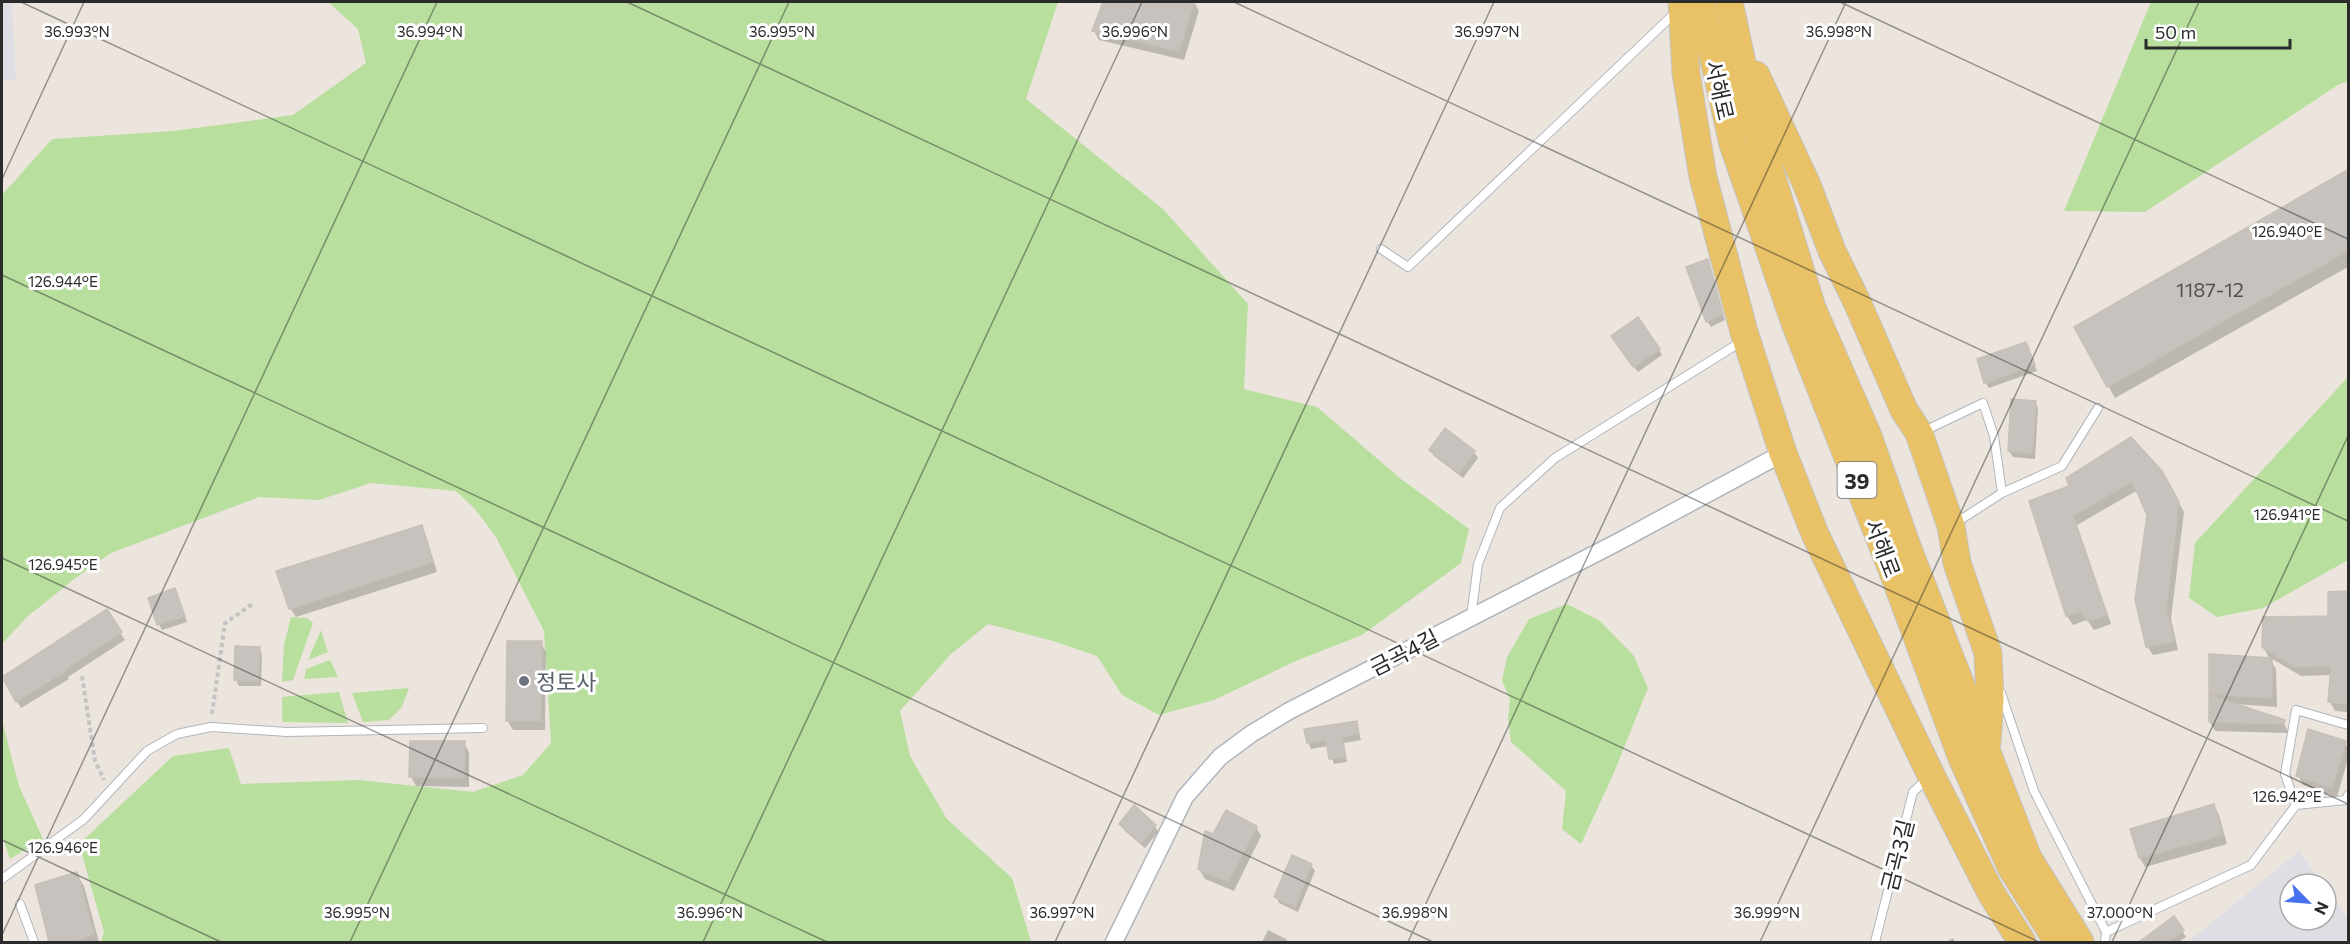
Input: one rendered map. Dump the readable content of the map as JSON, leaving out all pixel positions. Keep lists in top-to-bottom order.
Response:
{
  "streets": {
    "main road": ["서해로", "39"],
    "street": ["금곡4길"],
    "lane": ["금곡3길"]
  },
  "places": ["정토사"],
  "house_numbers": ["1187-12"],
  "scale_bar": "50 m",
  "north": "bottom right",
  "coordinates": [
    "36.993°N",
    "36.994°N",
    "36.995°N",
    "36.996°N",
    "36.997°N",
    "36.998°N",
    "126.940°E",
    "126.944°E",
    "126.941°E",
    "126.945°E",
    "126.942°E",
    "126.946°E",
    "36.999°N",
    "37.000°N"
  ]
}
